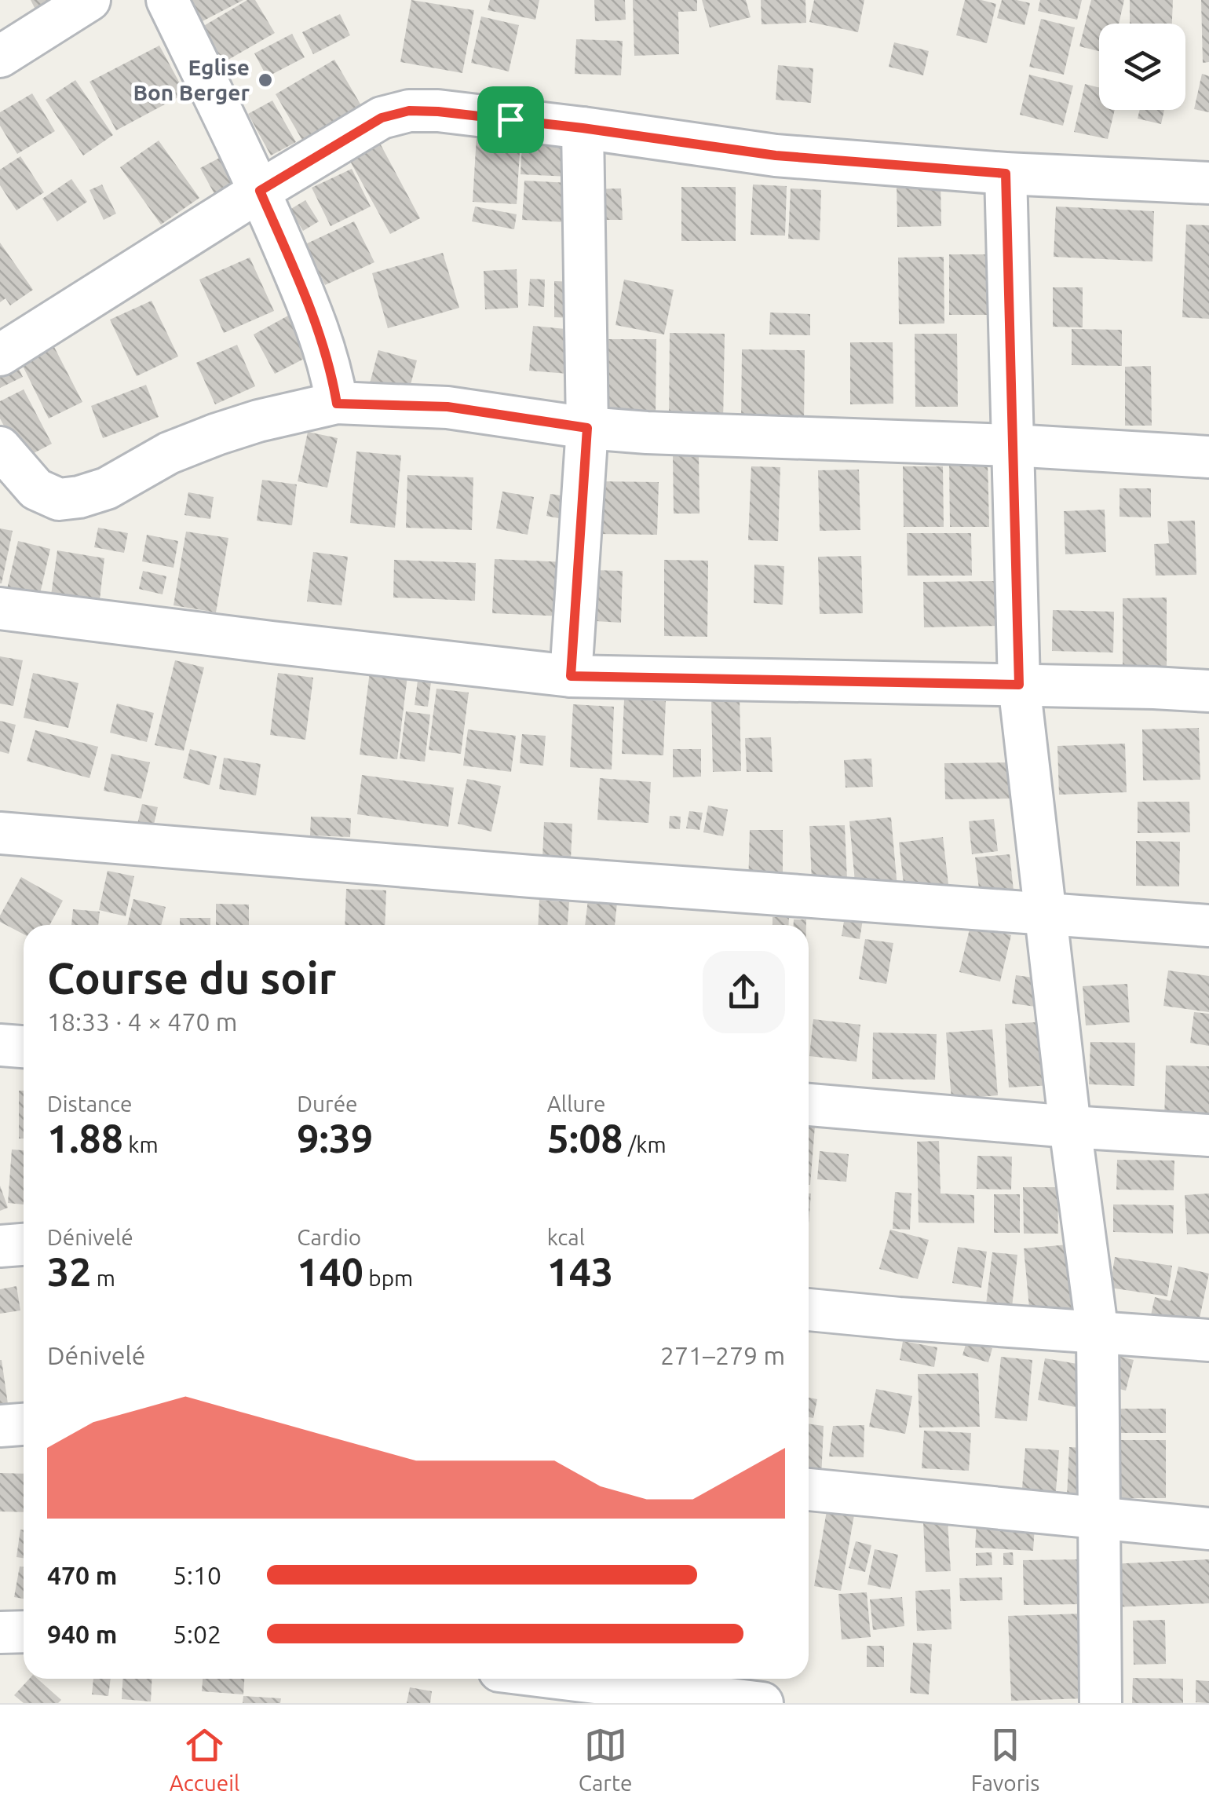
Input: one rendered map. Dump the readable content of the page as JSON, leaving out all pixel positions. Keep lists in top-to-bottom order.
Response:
{
  "places": ["Eglise Bon Berger"],
  "page": {
    "heading": ["Course du soir", "18:33 · 4 × 470 m"],
    "stats": [
      ["Distance", "1.88 km"],
      ["Durée", "9:39"],
      ["Allure", "5:08 /km"],
      ["Dénivelé", "32 m"],
      ["Cardio", "140 bpm"],
      ["kcal", "143"]
    ],
    "chart": ["Dénivelé", "271–279 m"],
    "list": [
      {
        "name": "470 m",
        "note": "5:10"
      },
      {
        "name": "940 m",
        "note": "5:02"
      }
    ],
    "tabs": ["Accueil", "Carte", "Favoris"]
  }
}
